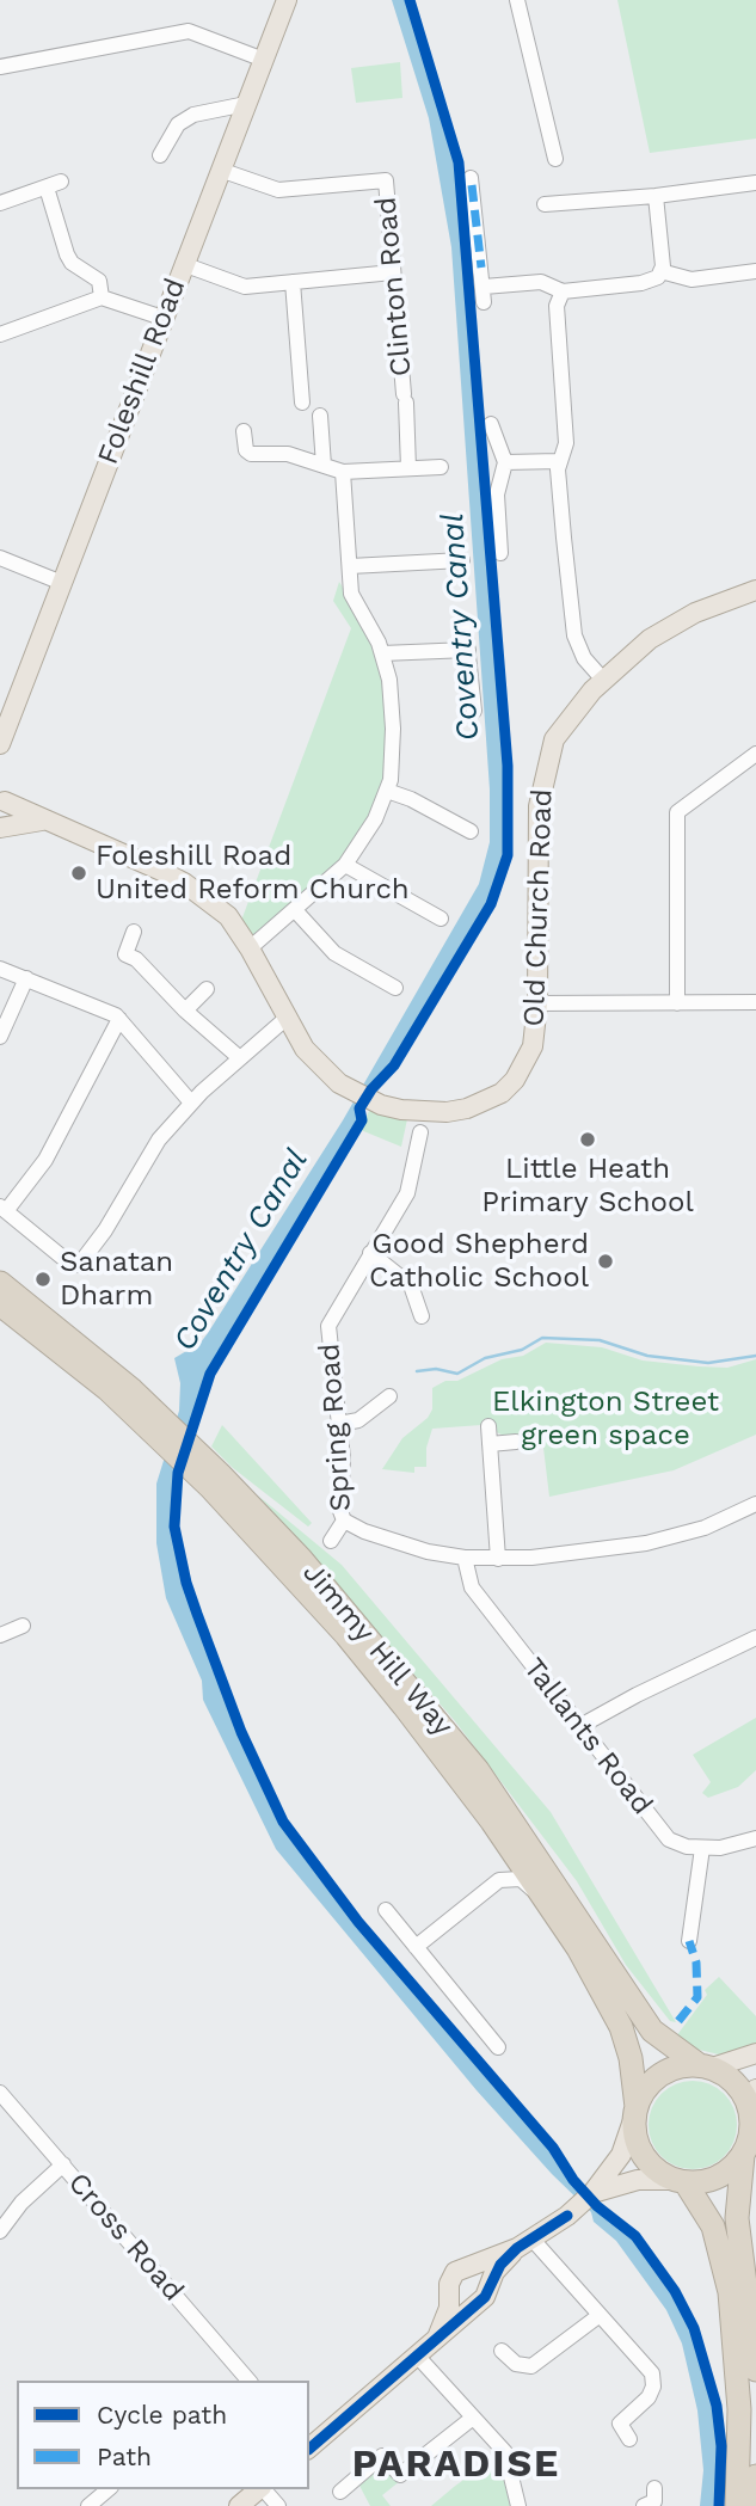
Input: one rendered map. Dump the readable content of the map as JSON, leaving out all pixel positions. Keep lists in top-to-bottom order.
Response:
{
  "streets": {
    "highway": ["Jimmy Hill Way"],
    "main road": ["Foleshill Road", "Old Church Road"],
    "street": [
      "Clinton Road",
      "Spring Road",
      "Tallants Road",
      "Cross Road"
    ]
  },
  "crossings": [
    ["Clinton Road", "Foleshill Road"]
  ],
  "districts": ["PARADISE"],
  "water": ["Coventry Canal"],
  "parks": ["Elkington Street green space"],
  "places": [
    "Foleshill Road United Reform Church",
    "Little Heath Primary School",
    "Good Shepherd Catholic School",
    "Sanatan Dharm"
  ],
  "legend": ["Cycle path", "Path"]
}
